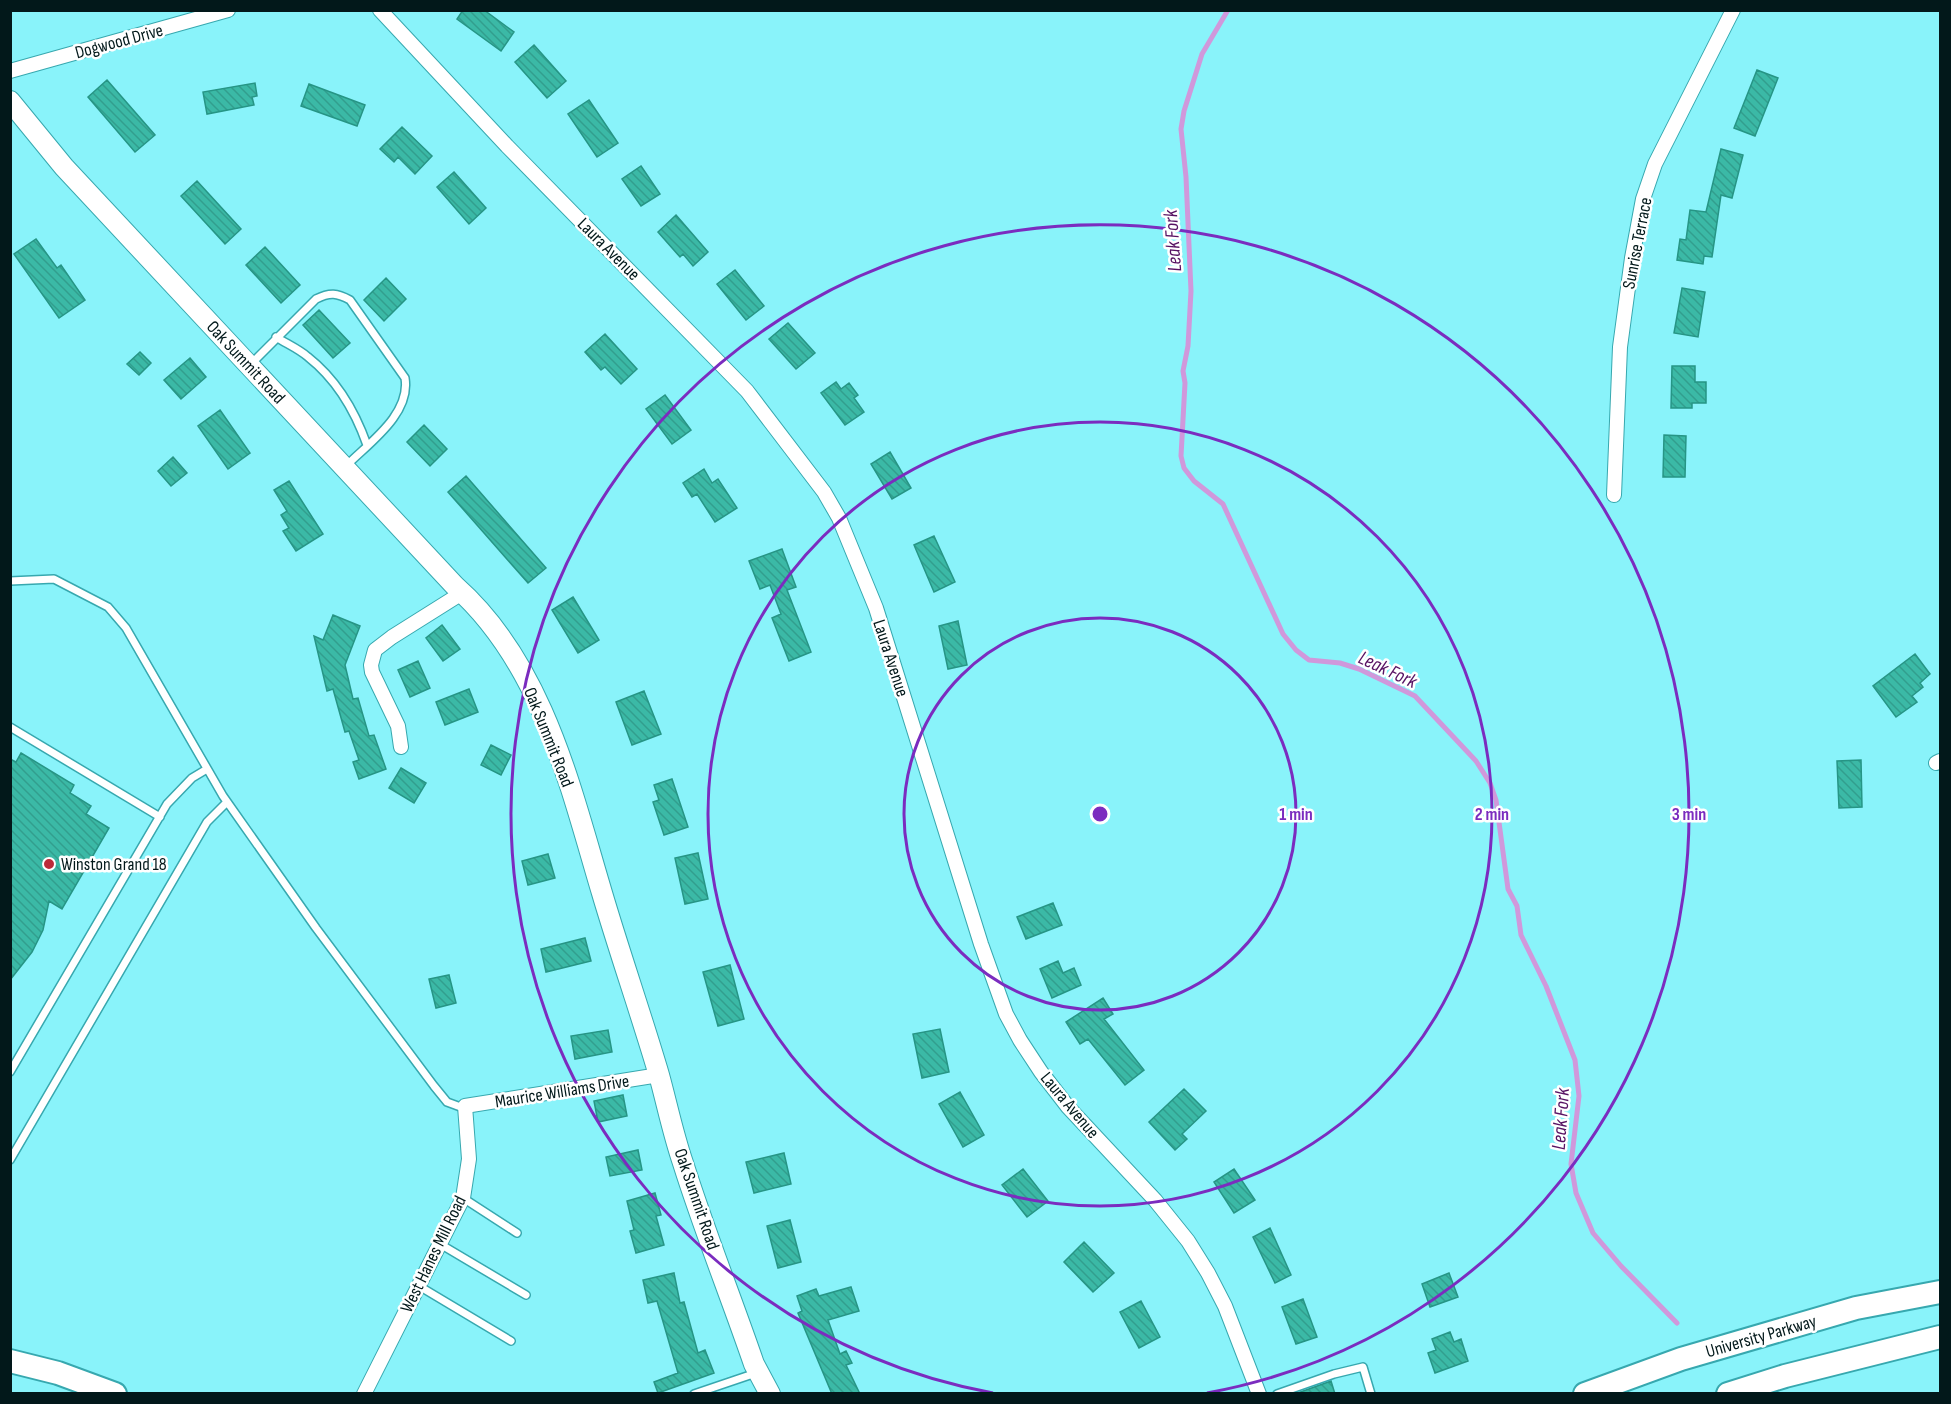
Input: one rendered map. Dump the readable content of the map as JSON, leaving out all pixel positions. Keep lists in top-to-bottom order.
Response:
{
  "streets": {
    "main road": ["Oak Summit Road", "University Parkway"],
    "street": [
      "Dogwood Drive",
      "Sunrise Terrace",
      "Laura Avenue",
      "Maurice Williams Drive",
      "West Hanes Mill Road"
    ]
  },
  "crossings": [
    ["Oak Summit Road", "Maurice Williams Drive"],
    ["Maurice Williams Drive", "West Hanes Mill Road"]
  ],
  "water": ["Leak Fork"],
  "places": ["Winston Grand 18"],
  "rings": ["1 min", "2 min", "3 min"]
}
